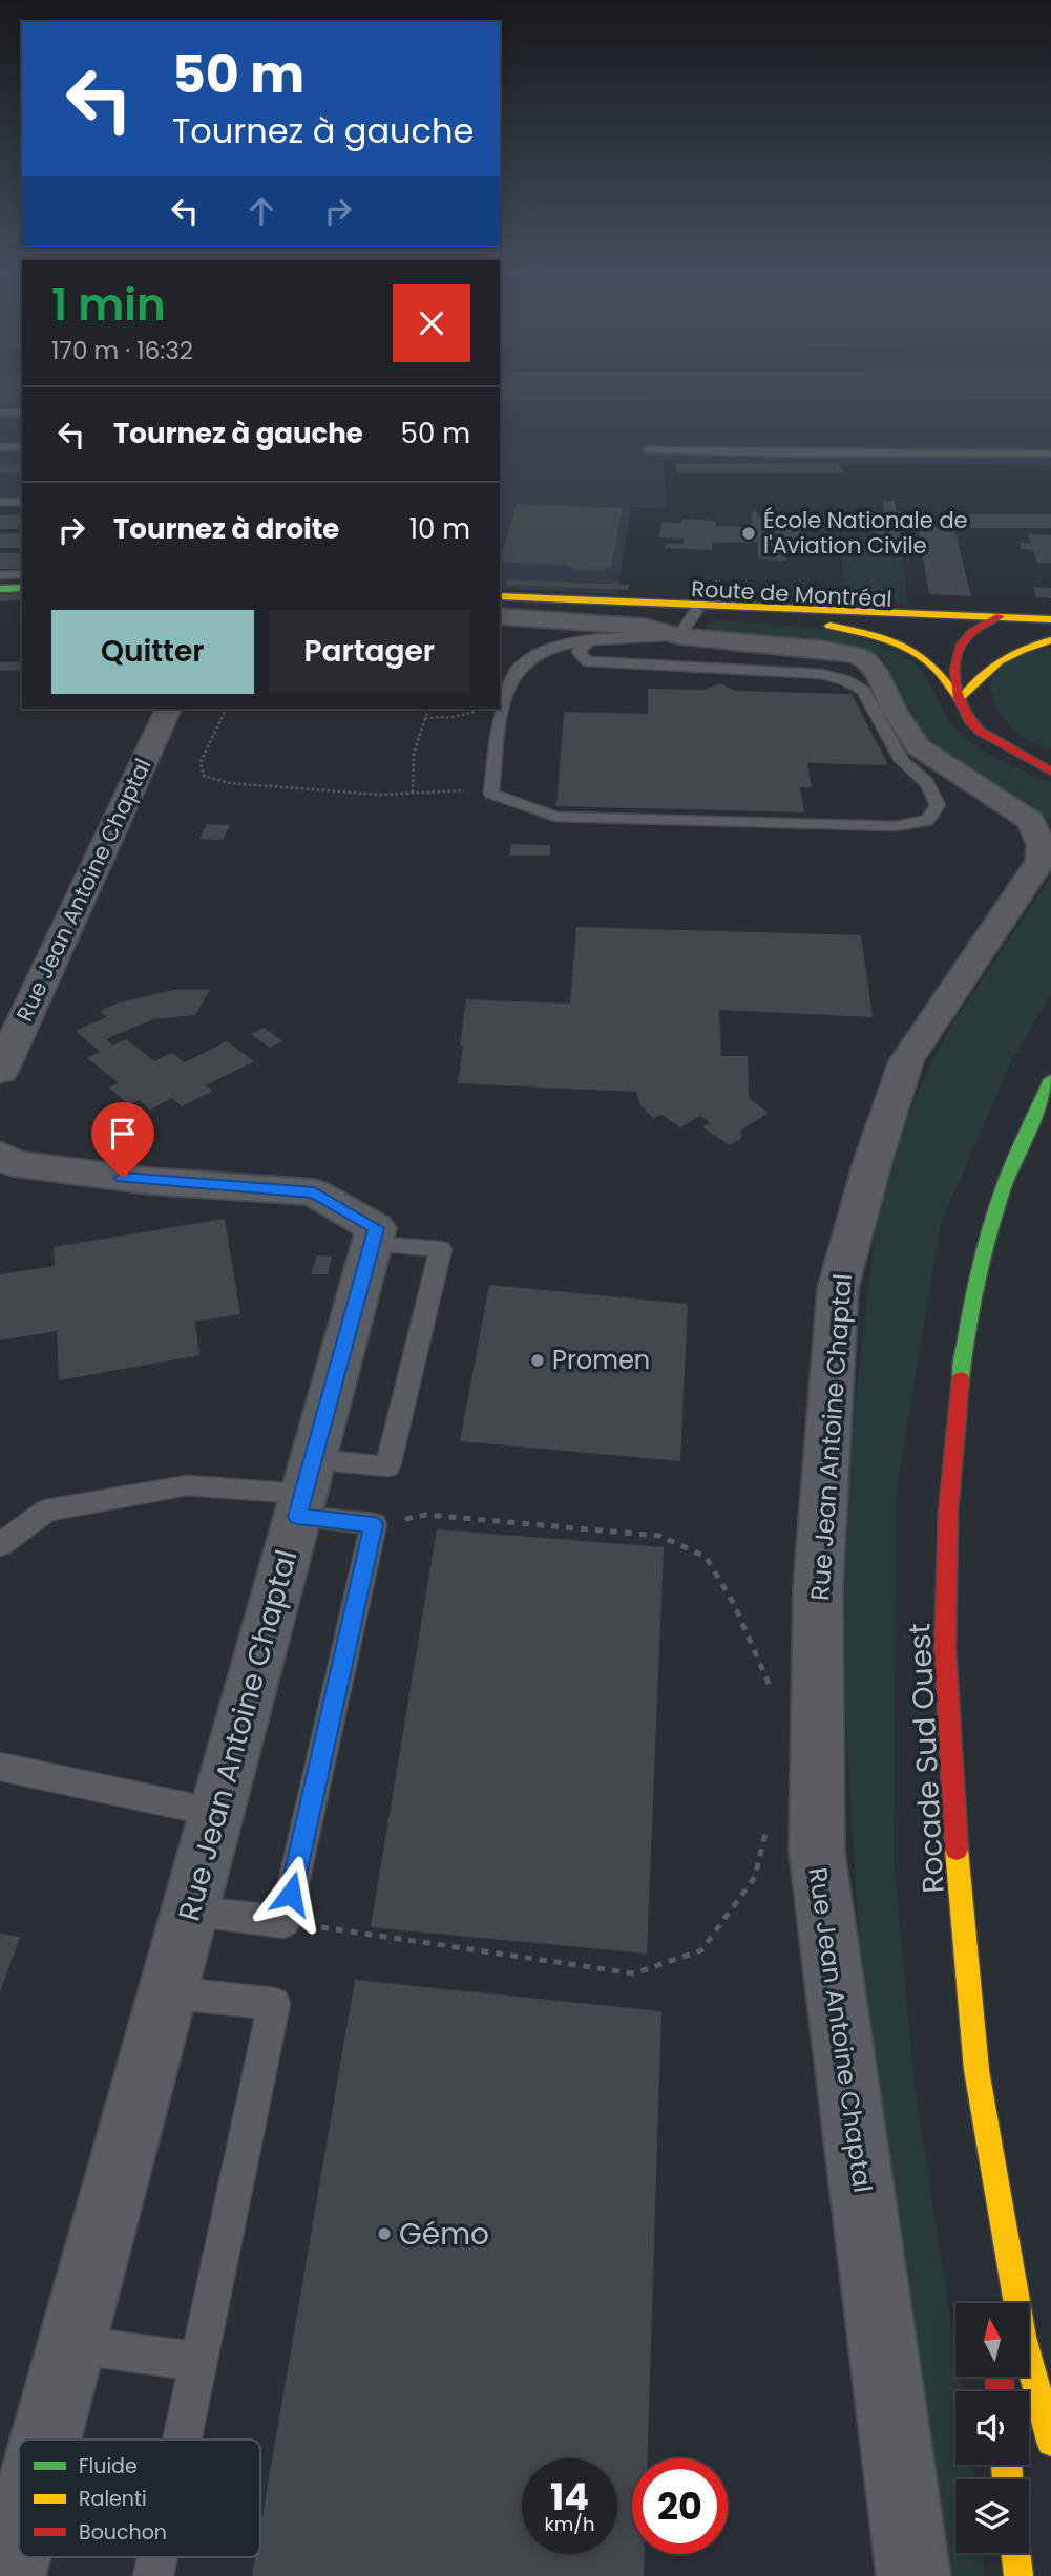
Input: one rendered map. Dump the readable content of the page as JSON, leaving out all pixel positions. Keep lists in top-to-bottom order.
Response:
{
  "streets": {
    "main road": ["Route de Montréal", "Rocade Sud Ouest"],
    "street": ["Rue Jean Antoine Chaptal"]
  },
  "crossings": [
    ["Route de Montréal", "Rue Jean Antoine Chaptal"]
  ],
  "places": ["École Nationale de l'Aviation Civile", "Promen", "Gémo"],
  "legend": ["Fluide", "Ralenti", "Bouchon"],
  "north": "top",
  "page": {
    "turn": ["50 m", "Tournez à gauche"],
    "heading": ["1 min", "170 m · 16:32"],
    "list": [
      {
        "name": "Tournez à gauche",
        "value": "50 m"
      },
      {
        "name": "Tournez à droite",
        "value": "10 m"
      }
    ],
    "buttons": ["Quitter", "Partager"],
    "speed": "14 km/h",
    "limit": "20"
  }
}
